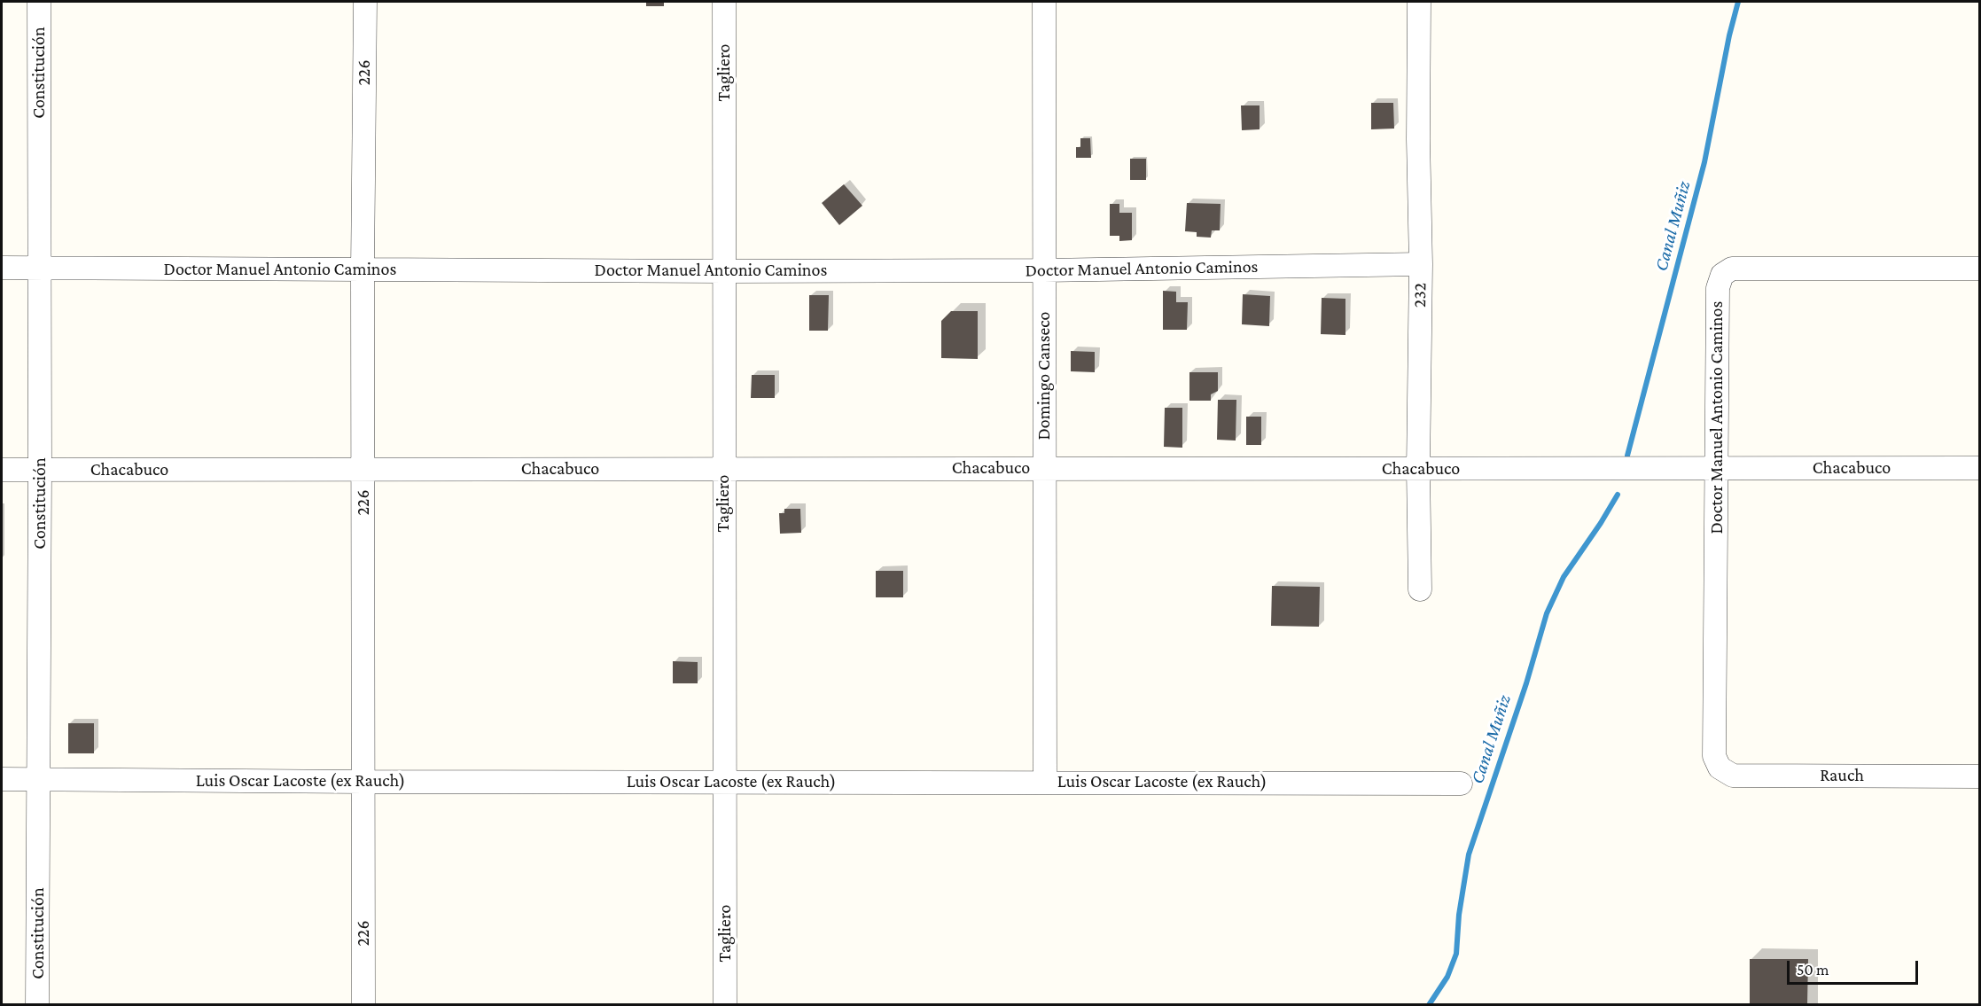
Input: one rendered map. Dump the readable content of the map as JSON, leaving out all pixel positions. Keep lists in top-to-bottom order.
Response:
{
  "streets": {
    "street": [
      "Constitución",
      "226",
      "Tagliero",
      "Doctor Manuel Antonio Caminos",
      "232",
      "Domingo Canseco",
      "Chacabuco",
      "Rauch",
      "Luis Oscar Lacoste (ex Rauch)"
    ]
  },
  "crossings": [
    ["Constitución", "Doctor Manuel Antonio Caminos"],
    ["Constitución", "Chacabuco"],
    ["Constitución", "Luis Oscar Lacoste (ex Rauch)"],
    ["226", "Doctor Manuel Antonio Caminos"],
    ["226", "Chacabuco"],
    ["226", "Luis Oscar Lacoste (ex Rauch)"],
    ["Tagliero", "Doctor Manuel Antonio Caminos"],
    ["Tagliero", "Chacabuco"],
    ["Tagliero", "Luis Oscar Lacoste (ex Rauch)"],
    ["Doctor Manuel Antonio Caminos", "232"],
    ["Doctor Manuel Antonio Caminos", "Domingo Canseco"],
    ["Doctor Manuel Antonio Caminos", "Chacabuco"],
    ["Doctor Manuel Antonio Caminos", "Rauch"],
    ["232", "Chacabuco"],
    ["Domingo Canseco", "Chacabuco"],
    ["Domingo Canseco", "Luis Oscar Lacoste (ex Rauch)"]
  ],
  "water": ["Canal Muñiz"],
  "scale_bar": "50 m"
}
